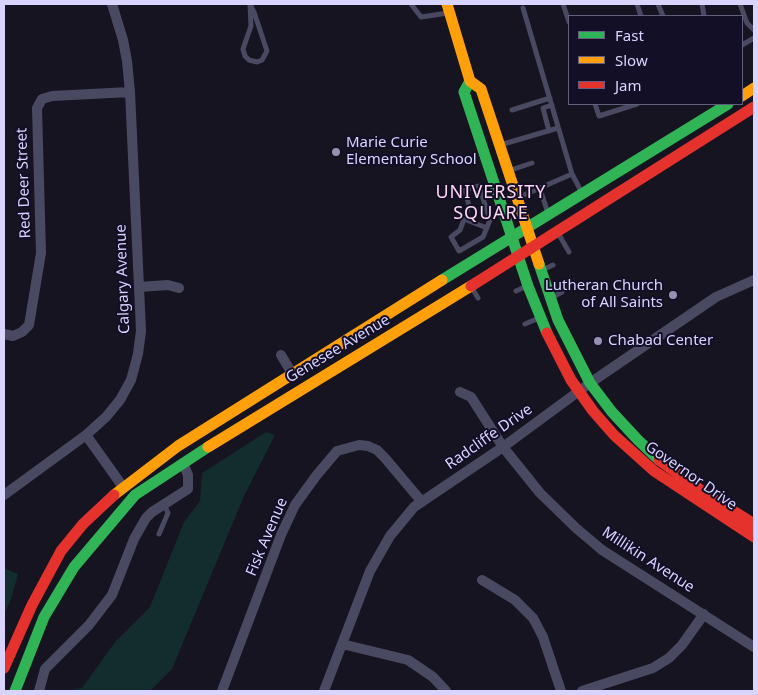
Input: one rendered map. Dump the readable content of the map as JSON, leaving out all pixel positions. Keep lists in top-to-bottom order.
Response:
{
  "streets": {
    "main road": ["Genesee Avenue", "Governor Drive"],
    "street": [
      "Red Deer Street",
      "Calgary Avenue",
      "Radcliffe Drive",
      "Fisk Avenue",
      "Millikin Avenue"
    ]
  },
  "crossings": [
    ["Red Deer Street", "Calgary Avenue"],
    ["Genesee Avenue", "Governor Drive"],
    ["Radcliffe Drive", "Governor Drive"],
    ["Radcliffe Drive", "Fisk Avenue"],
    ["Radcliffe Drive", "Millikin Avenue"]
  ],
  "districts": ["UNIVERSITY SQUARE"],
  "places": ["Marie Curie Elementary School", "Lutheran Church of All Saints", "Chabad Center"],
  "legend": ["Fast", "Slow", "Jam"]
}
